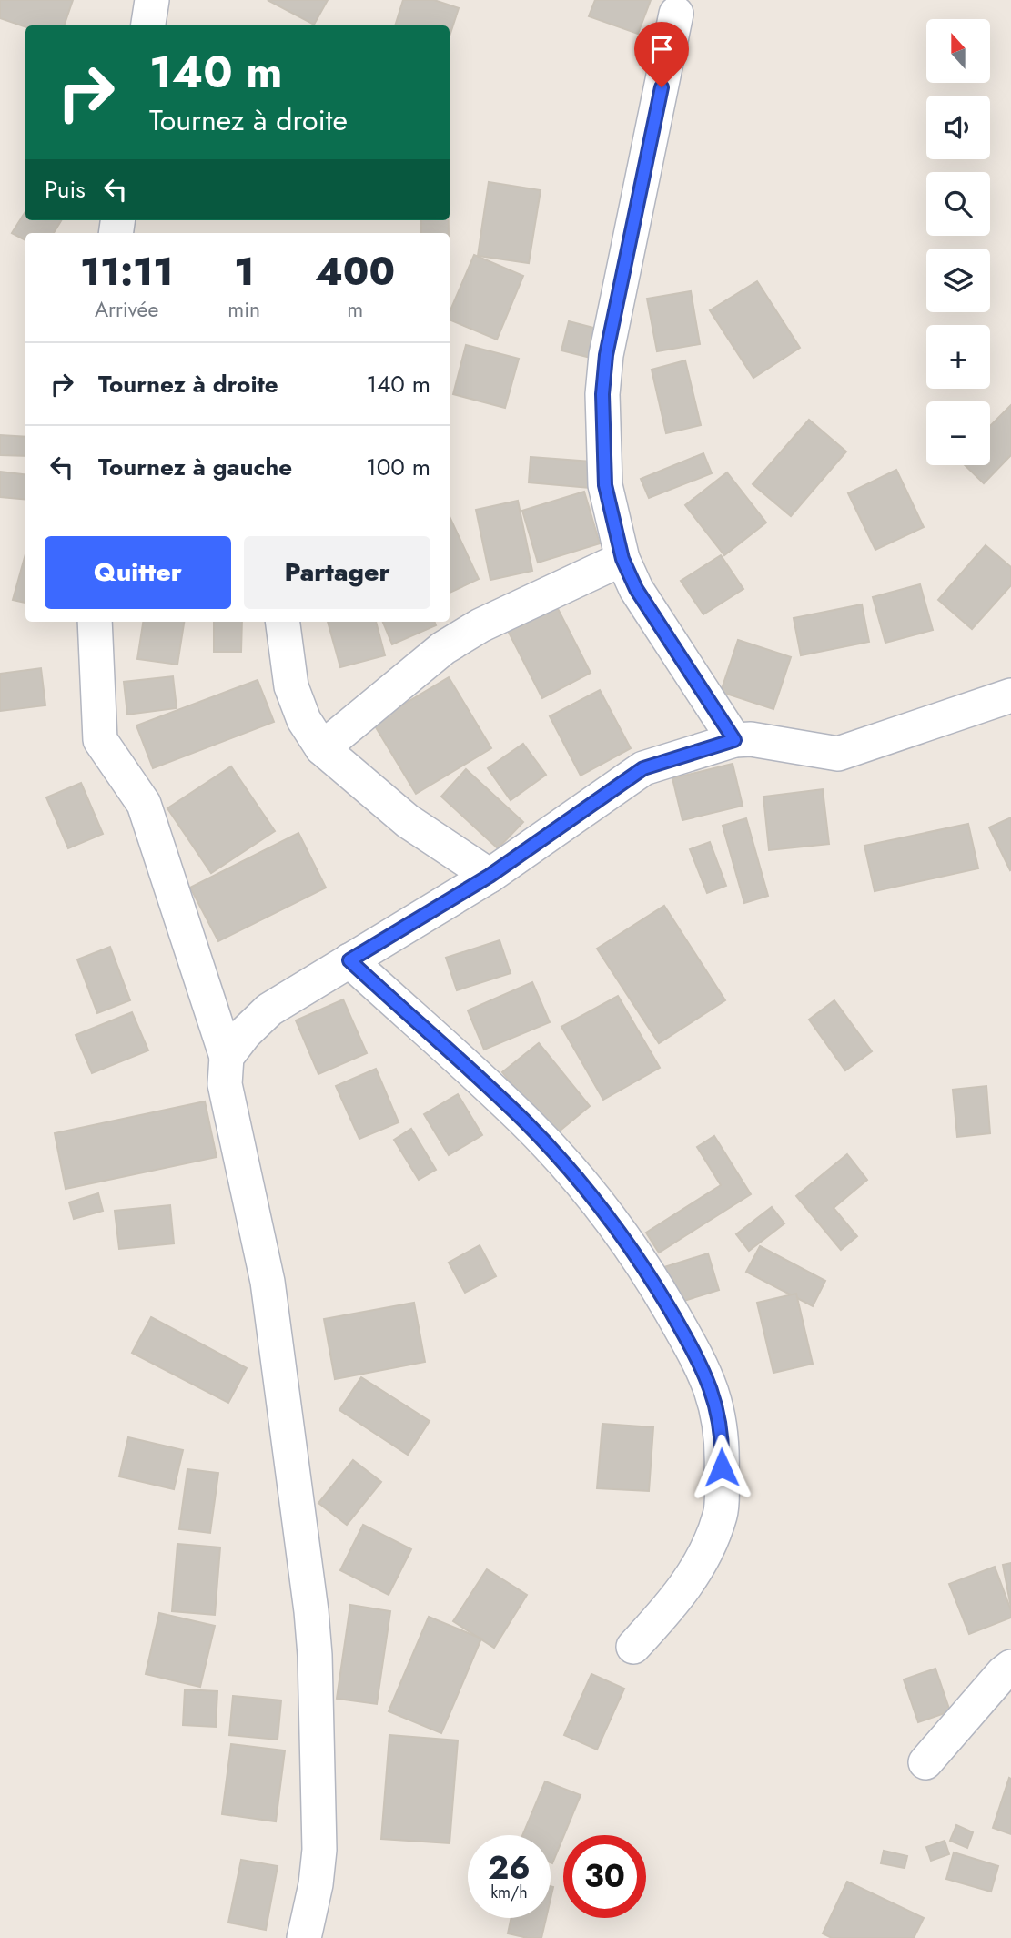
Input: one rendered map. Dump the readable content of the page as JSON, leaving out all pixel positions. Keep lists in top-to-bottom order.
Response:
{
  "north": "top",
  "page": {
    "map_buttons": ["+", "−"],
    "turn": ["140 m", "Tournez à droite"],
    "then": "Puis",
    "eta": [
      "11:11",
      "Arrivée",
      "1",
      "min",
      "400",
      "m"
    ],
    "list": [
      {
        "name": "Tournez à droite",
        "value": "140 m"
      },
      {
        "name": "Tournez à gauche",
        "value": "100 m"
      }
    ],
    "buttons": ["Quitter", "Partager"],
    "speed": "26 km/h",
    "limit": "30"
  }
}
